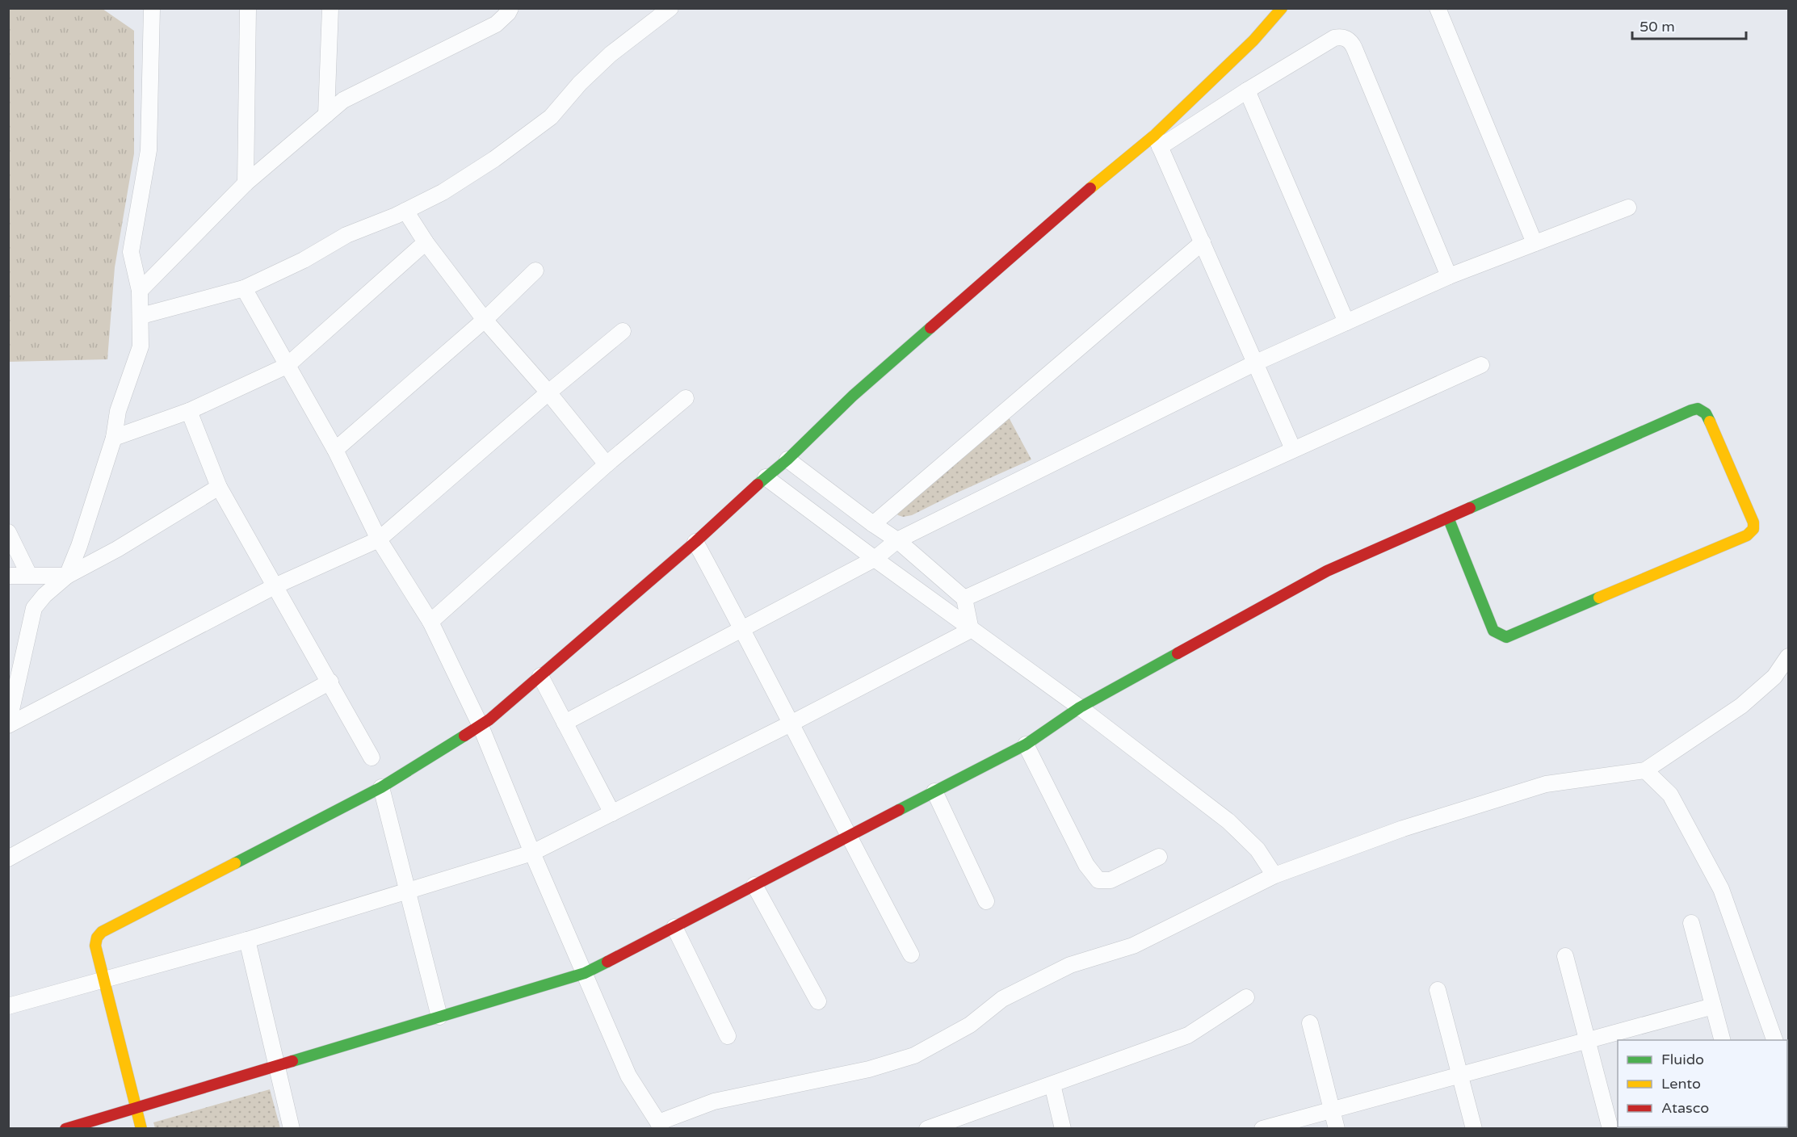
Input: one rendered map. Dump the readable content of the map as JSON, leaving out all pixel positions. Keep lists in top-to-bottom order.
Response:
{
  "legend": ["Fluido", "Lento", "Atasco"],
  "scale_bar": "50 m"
}
